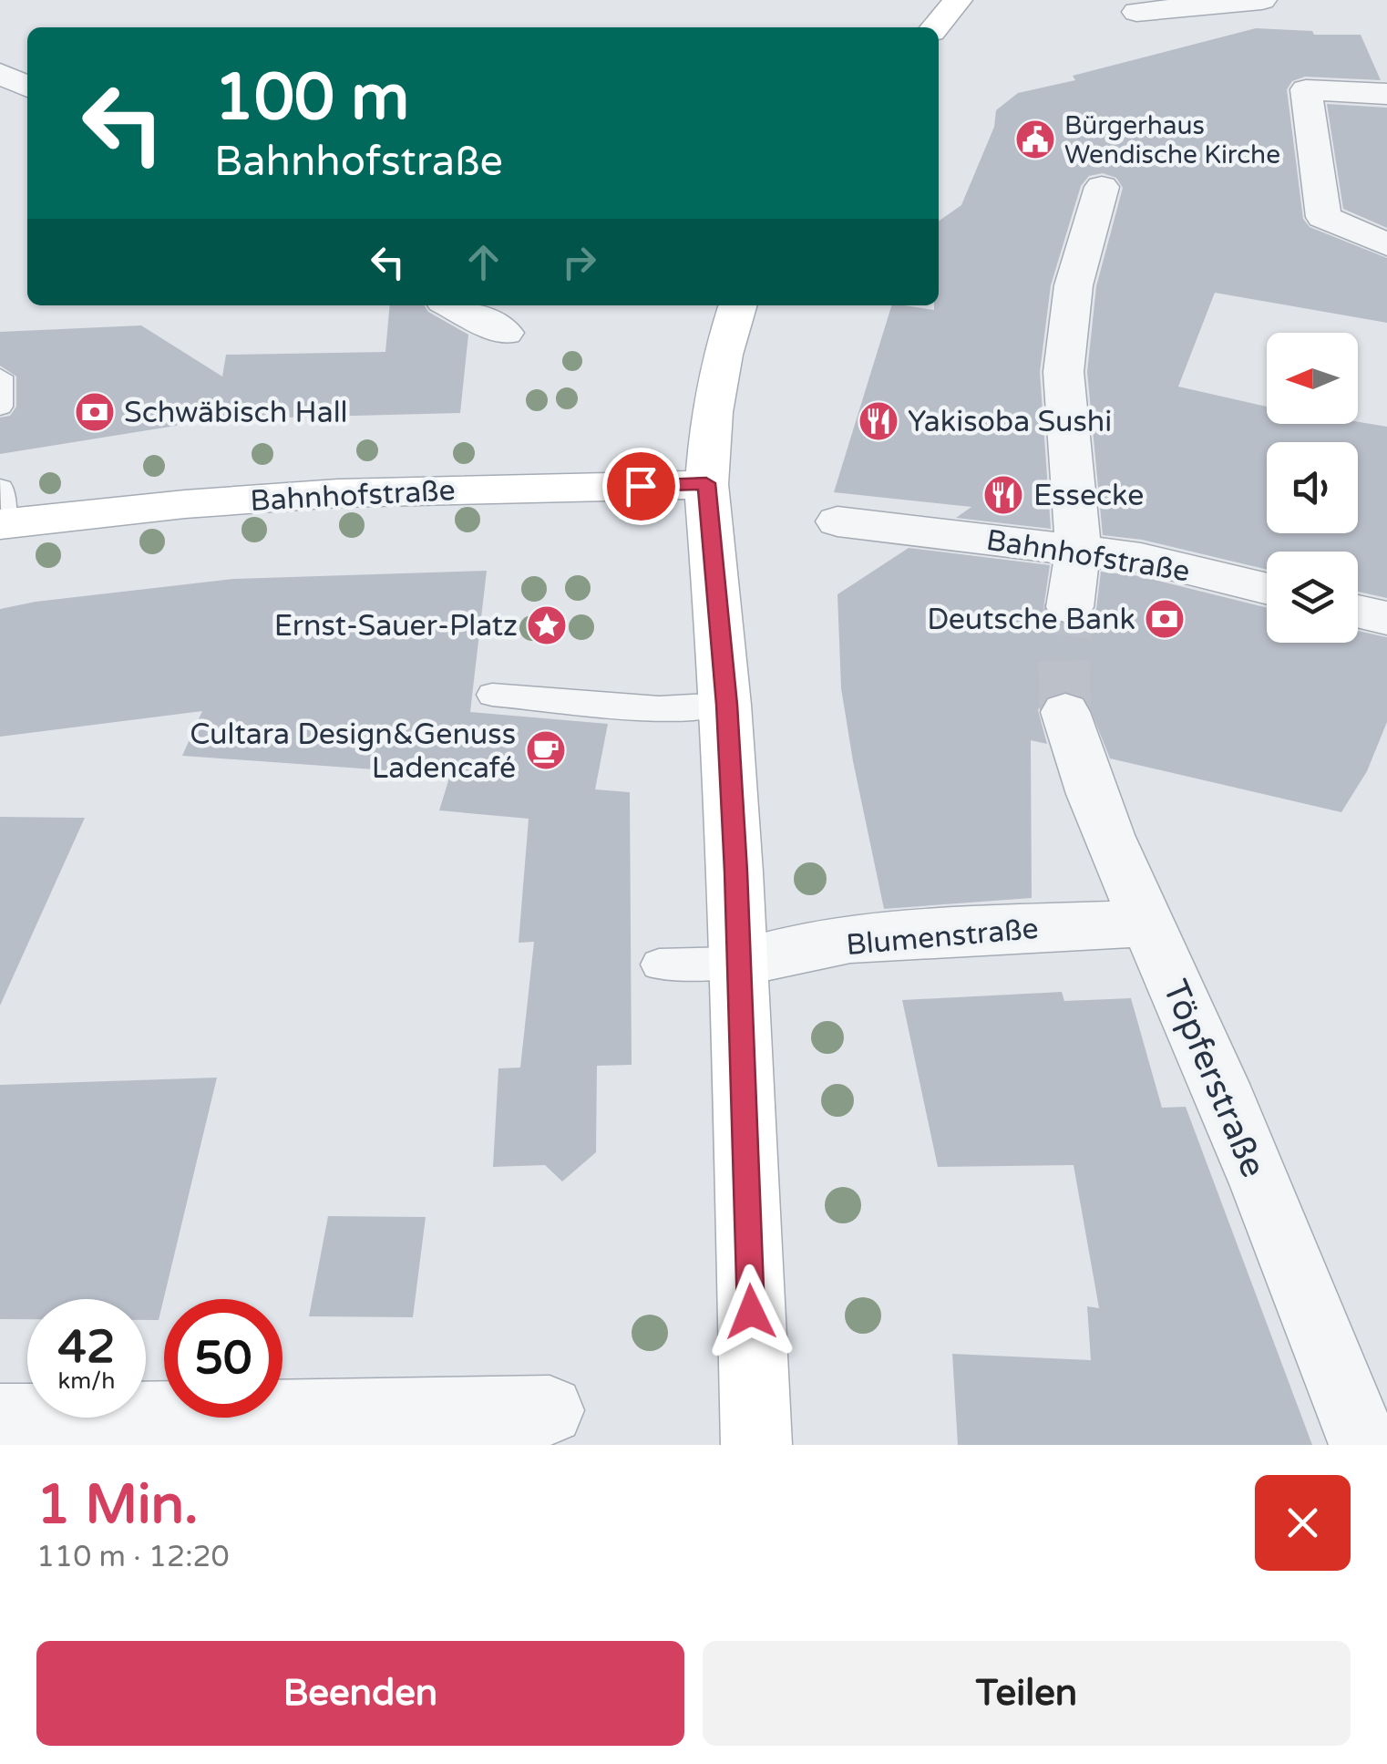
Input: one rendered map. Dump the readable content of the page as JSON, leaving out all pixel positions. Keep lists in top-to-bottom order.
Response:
{
  "streets": {
    "main road": ["Bahnhofstraße"],
    "street": ["Blumenstraße", "Töpferstraße"]
  },
  "crossings": [
    ["Blumenstraße", "Töpferstraße"]
  ],
  "places": {
    "public building": ["Bürgerhaus Wendische Kirche"],
    "bank": ["Schwäbisch Hall", "Deutsche Bank"],
    "restaurant": ["Yakisoba Sushi", "Essecke"],
    "place": ["Ernst-Sauer-Platz"],
    "cafe": ["Cultara Design&Genuss Ladencafé"]
  },
  "north": "left",
  "page": {
    "turn": ["100 m", "Bahnhofstraße"],
    "speed": "42 km/h",
    "limit": "50",
    "heading": ["1 Min.", "110 m · 12:20"],
    "buttons": ["Beenden", "Teilen"]
  }
}
